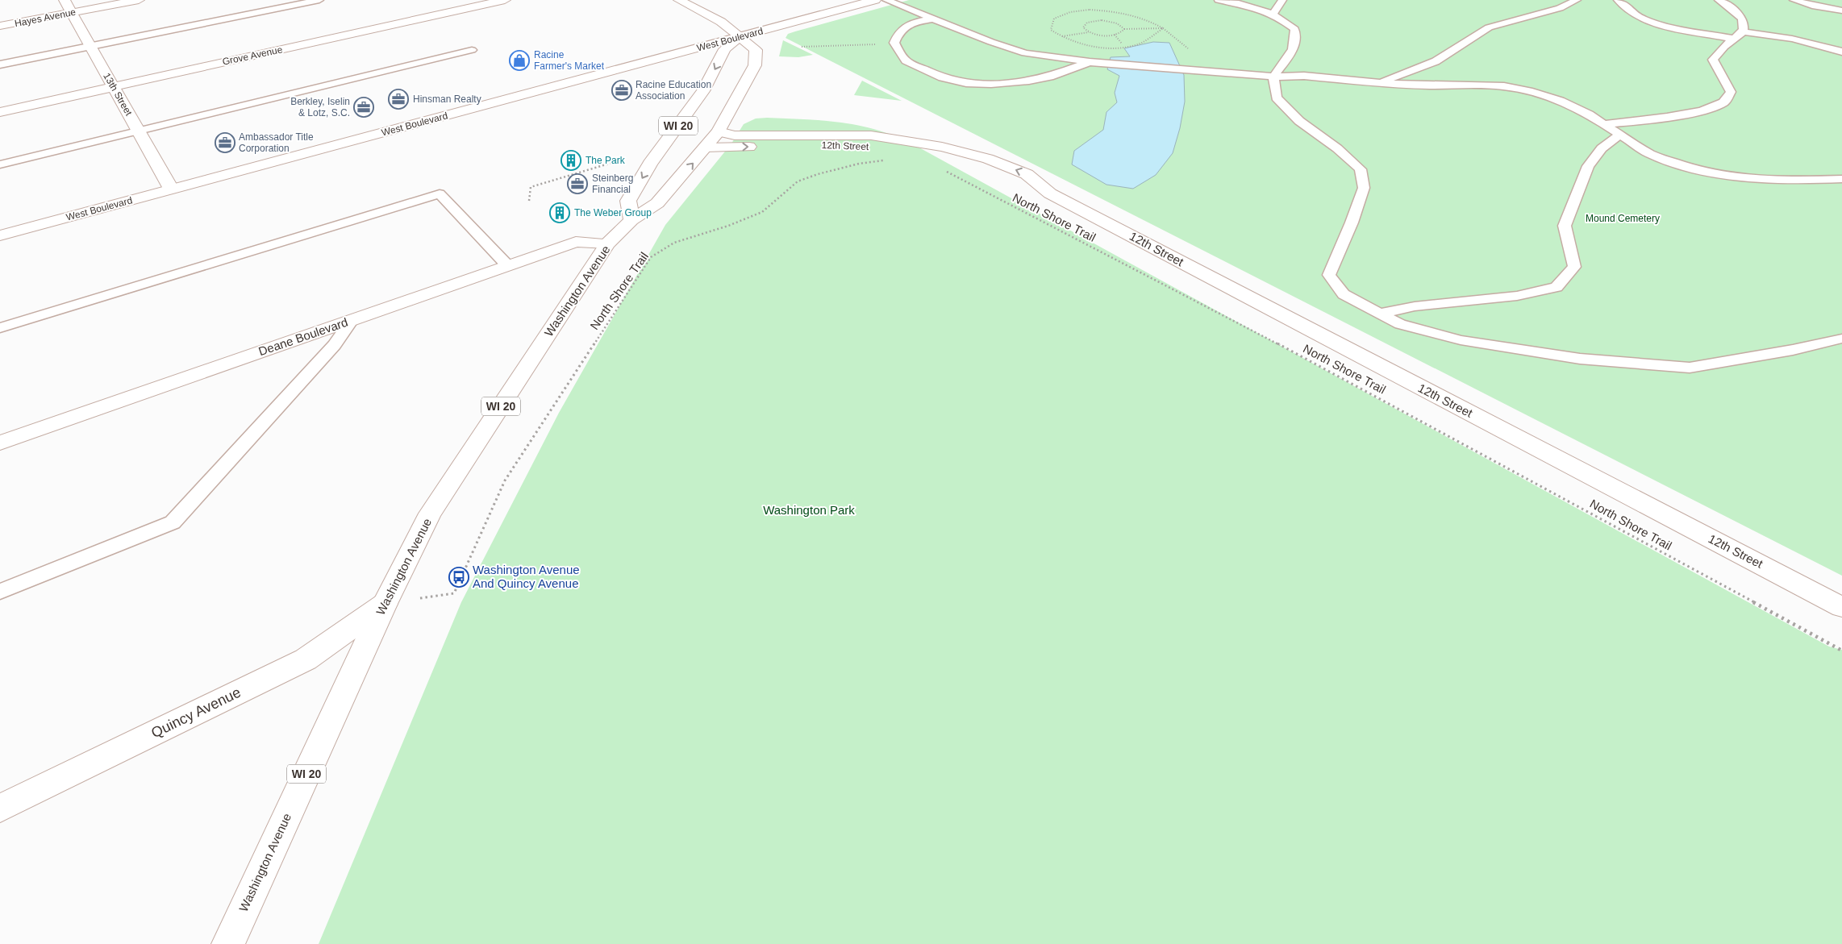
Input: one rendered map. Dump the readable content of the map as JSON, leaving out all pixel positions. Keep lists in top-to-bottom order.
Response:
{
  "streets": {
    "street": [
      "Hayes Avenue",
      "West Boulevard",
      "Grove Avenue",
      "13th Street",
      "WI 20",
      "12th Street",
      "Washington Avenue",
      "Deane Boulevard",
      "Quincy Avenue"
    ],
    "path": ["North Shore Trail"]
  },
  "crossings": [
    ["Hayes Avenue", "13th Street"],
    ["West Boulevard", "13th Street"],
    ["West Boulevard", "WI 20"],
    ["West Boulevard", "Washington Avenue"],
    ["Grove Avenue", "13th Street"],
    ["WI 20", "Washington Avenue"],
    ["12th Street", "Washington Avenue"],
    ["North Shore Trail", "Washington Avenue"],
    ["North Shore Trail", "Quincy Avenue"],
    ["Washington Avenue", "Deane Boulevard"],
    ["Washington Avenue", "Quincy Avenue"]
  ],
  "parks": ["Mound Cemetery", "Washington Park"],
  "places": {
    "shop": ["Racine Farmer's Market"],
    "office": [
      "Racine Education Association",
      "Hinsman Realty",
      "Berkley, Iselin & Lotz, S.C.",
      "Ambassador Title Corporation",
      "Steinberg Financial"
    ],
    "building": ["The Park", "The Weber Group"],
    "bus stop": ["Washington Avenue And Quincy Avenue"]
  }
}
